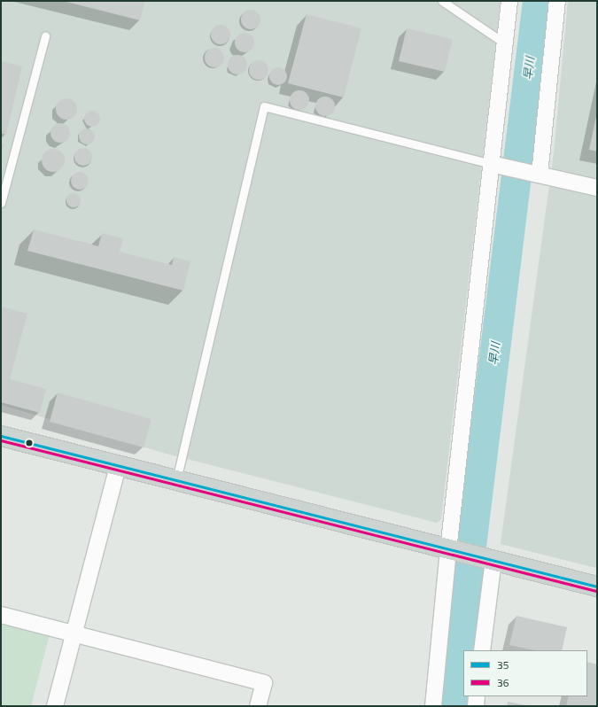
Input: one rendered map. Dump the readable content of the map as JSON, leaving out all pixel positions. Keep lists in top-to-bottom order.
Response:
{
  "water": ["早川"],
  "lines": ["transit line 35", "transit line 36"],
  "legend": ["35", "36"]
}
